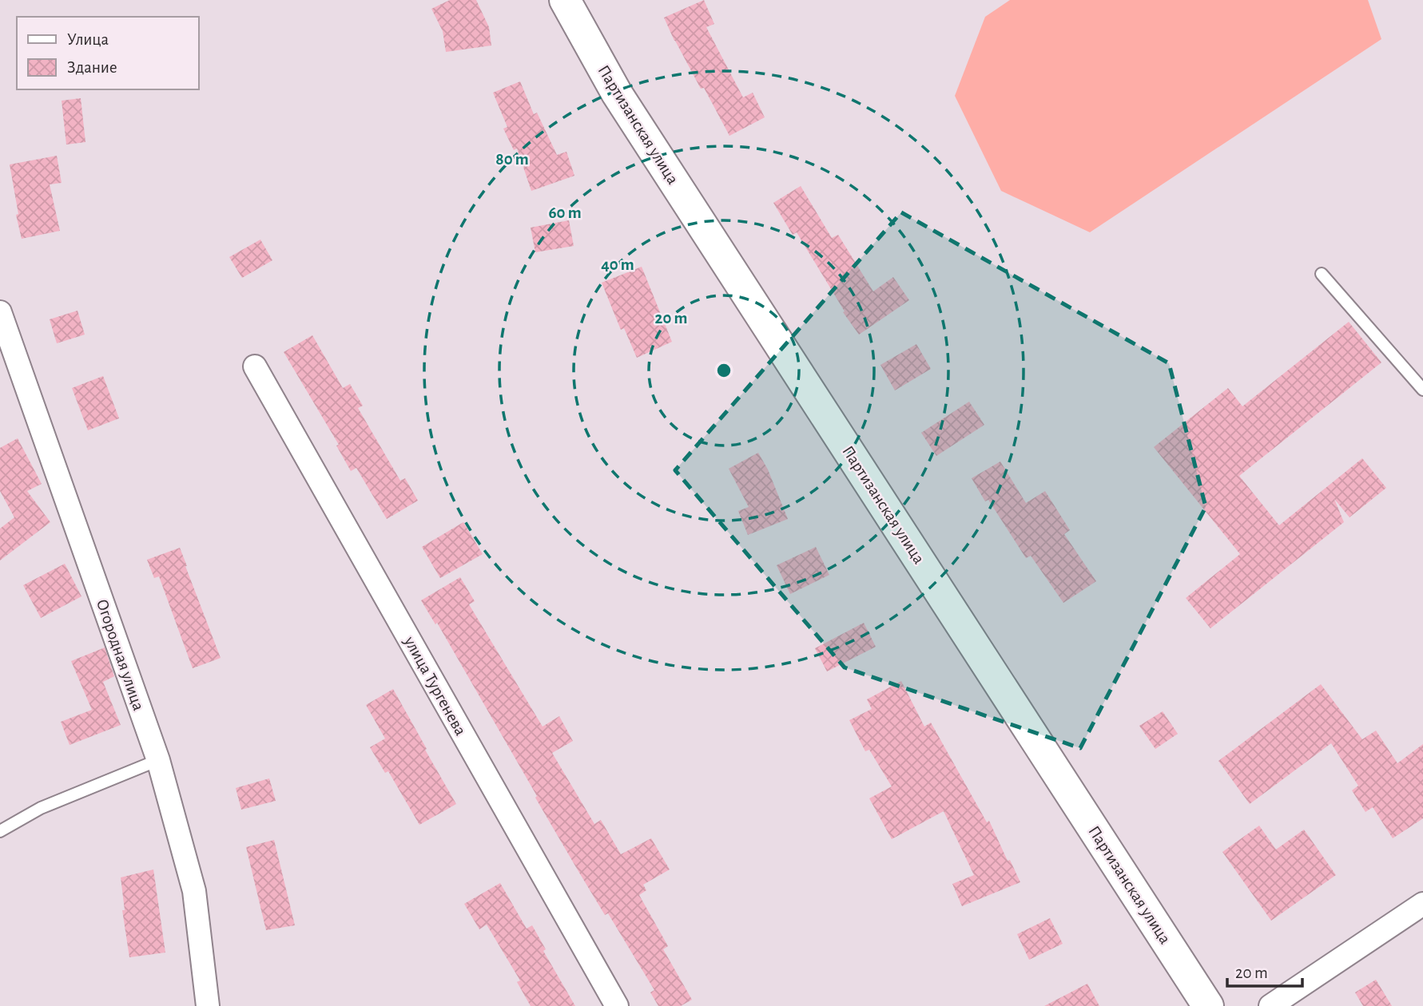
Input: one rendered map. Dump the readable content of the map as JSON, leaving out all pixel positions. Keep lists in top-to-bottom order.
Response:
{
  "streets": {
    "street": ["Партизанская улица", "Огородная улица", "улица Тургенева"]
  },
  "legend": ["Улица", "Здание"],
  "scale_bar": "20 m",
  "rings": [
    "80 m",
    "60 m",
    "40 m",
    "20 m"
  ]
}
